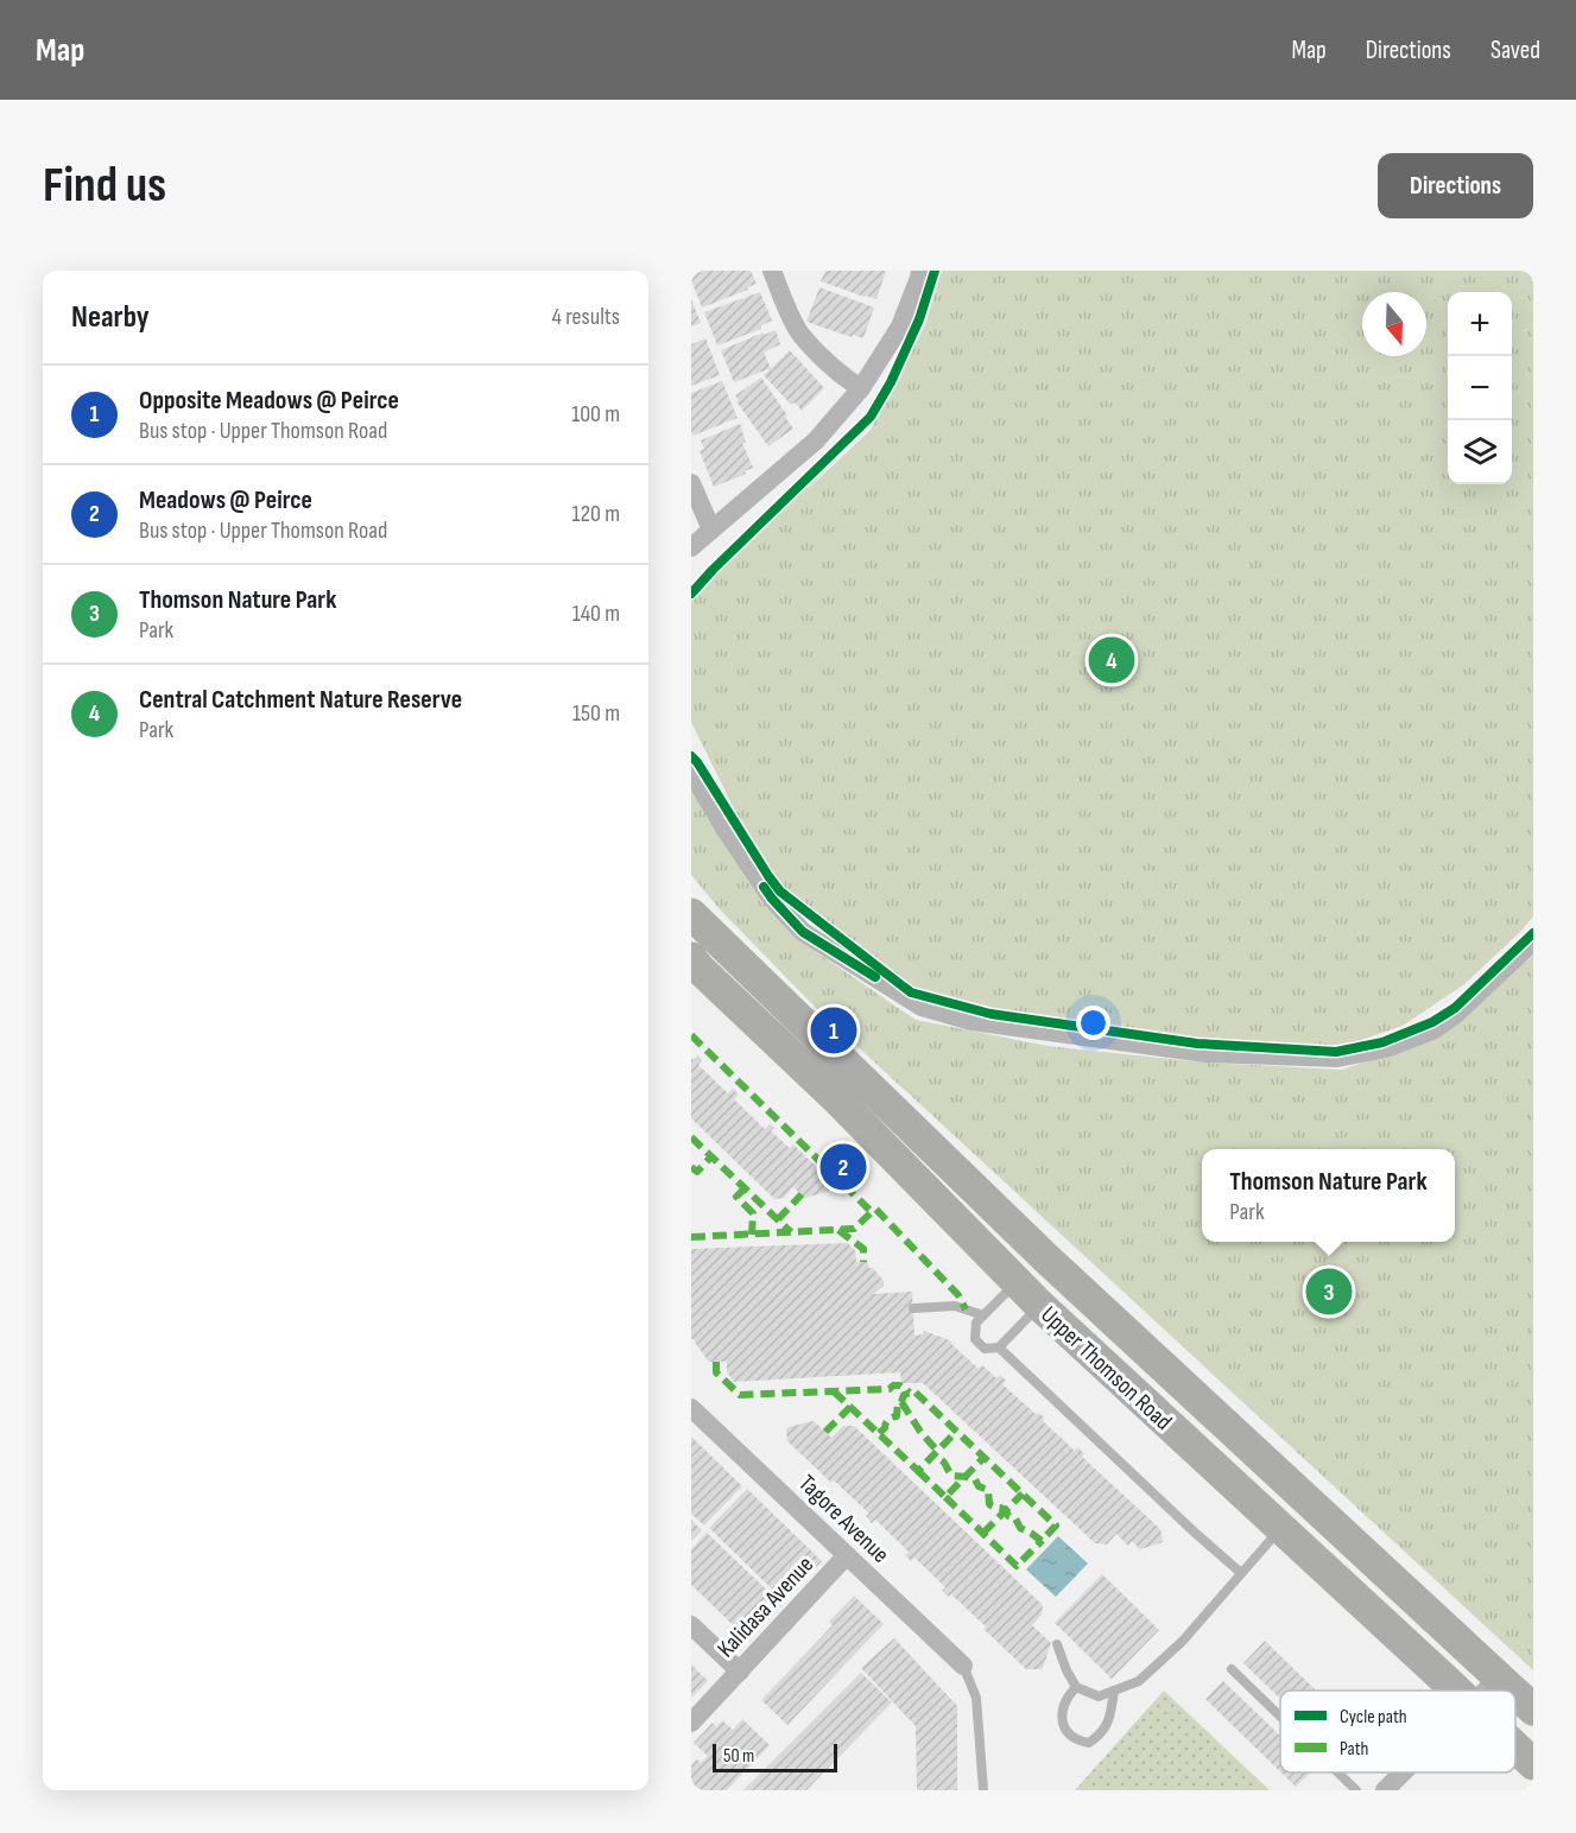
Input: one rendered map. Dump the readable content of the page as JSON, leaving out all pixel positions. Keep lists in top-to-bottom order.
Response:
{
  "streets": {
    "main road": ["Upper Thomson Road"],
    "street": ["Tagore Avenue", "Kalidasa Avenue"]
  },
  "crossings": [
    ["Tagore Avenue", "Kalidasa Avenue"]
  ],
  "legend": ["Cycle path", "Path"],
  "scale_bar": "50 m",
  "north": "bottom",
  "page": {
    "header": "Map",
    "nav": ["Map", "Directions", "Saved"],
    "buttons": "Directions",
    "title": "Find us",
    "heading": ["Nearby", "4 results"],
    "map_buttons": ["+", "−"],
    "list": [
      {
        "mark": "1",
        "name": "Opposite Meadows @ Peirce",
        "note": "Bus stop · Upper Thomson Road",
        "value": "100 m"
      },
      {
        "mark": "2",
        "name": "Meadows @ Peirce",
        "note": "Bus stop · Upper Thomson Road",
        "value": "120 m"
      },
      {
        "mark": "3",
        "name": "Thomson Nature Park",
        "note": "Park",
        "value": "140 m"
      },
      {
        "mark": "4",
        "name": "Central Catchment Nature Reserve",
        "note": "Park",
        "value": "150 m"
      }
    ],
    "pins": [
      "4",
      "1",
      "2",
      "3"
    ],
    "popup": ["Thomson Nature Park", "Park"],
    "scale": "50 m"
  }
}
